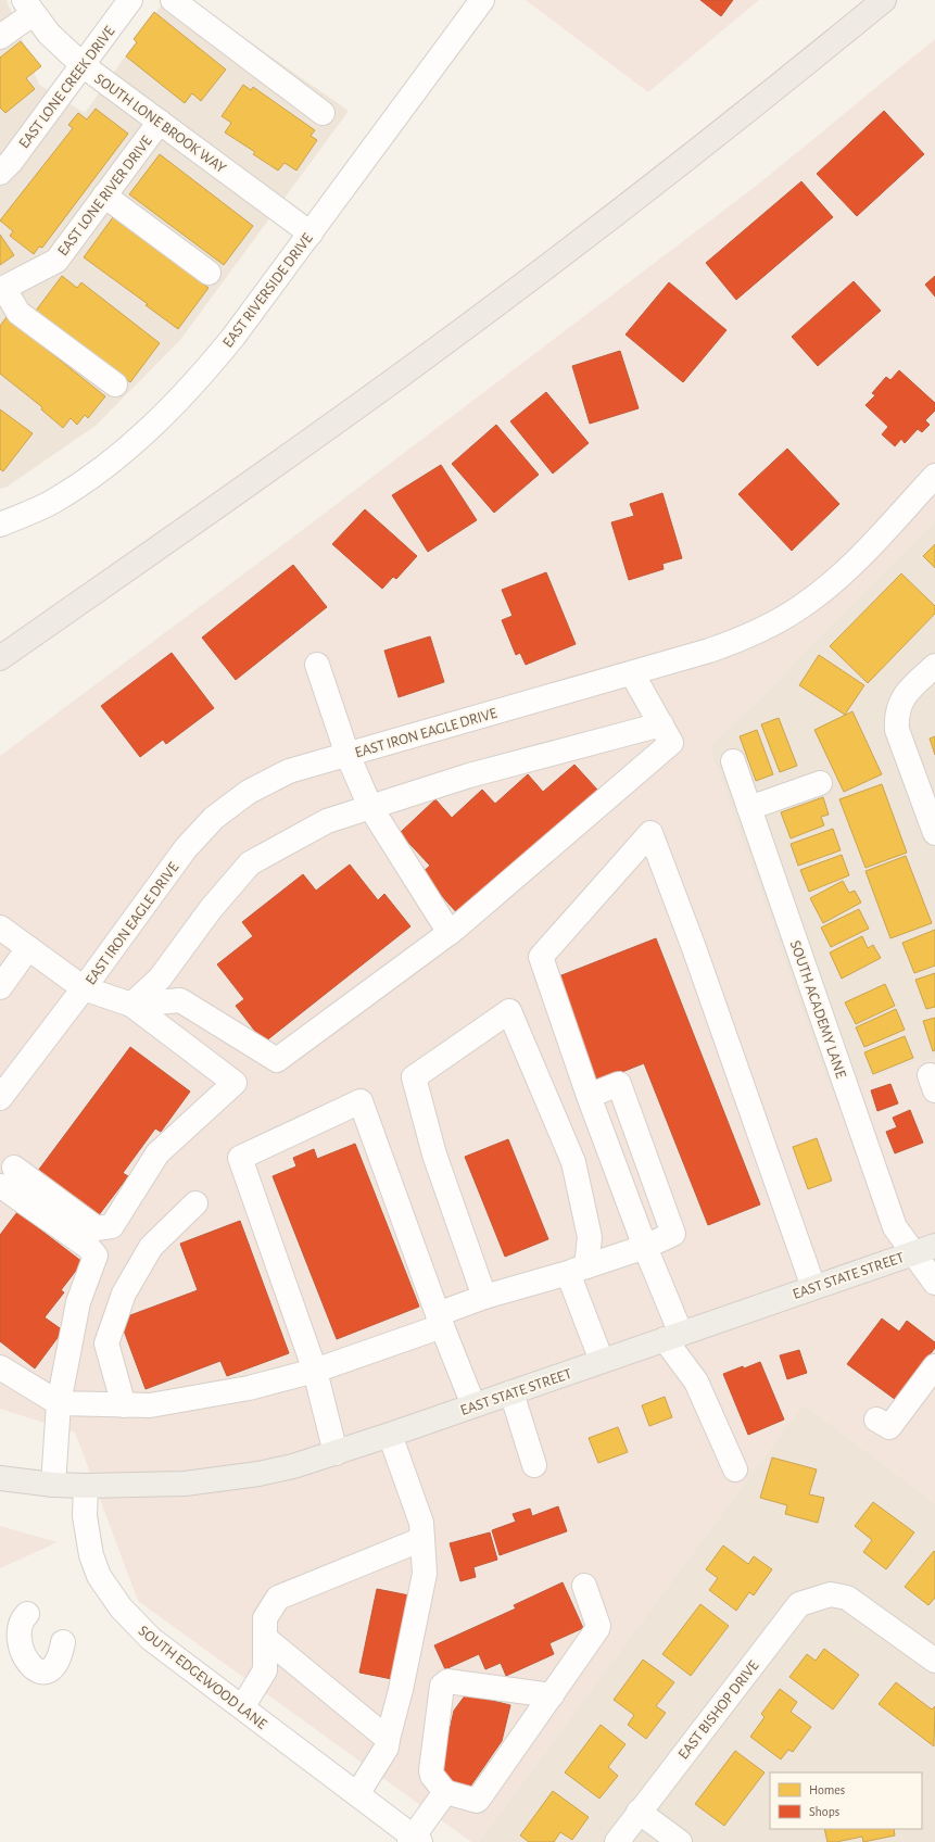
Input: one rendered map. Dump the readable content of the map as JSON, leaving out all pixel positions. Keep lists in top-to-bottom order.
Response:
{
  "streets": {
    "main road": ["EAST STATE STREET"],
    "street": [
      "EAST LONE CREEK DRIVE",
      "SOUTH LONE BROOK WAY",
      "EAST LONE RIVER DRIVE",
      "EAST RIVERSIDE DRIVE",
      "EAST IRON EAGLE DRIVE",
      "SOUTH ACADEMY LANE",
      "SOUTH EDGEWOOD LANE",
      "EAST BISHOP DRIVE"
    ]
  },
  "crossings": [
    ["EAST LONE CREEK DRIVE", "SOUTH LONE BROOK WAY"],
    ["SOUTH LONE BROOK WAY", "EAST LONE RIVER DRIVE"],
    ["SOUTH LONE BROOK WAY", "EAST RIVERSIDE DRIVE"],
    ["SOUTH ACADEMY LANE", "EAST STATE STREET"],
    ["EAST STATE STREET", "SOUTH EDGEWOOD LANE"]
  ],
  "legend": ["Homes", "Shops"]
}
